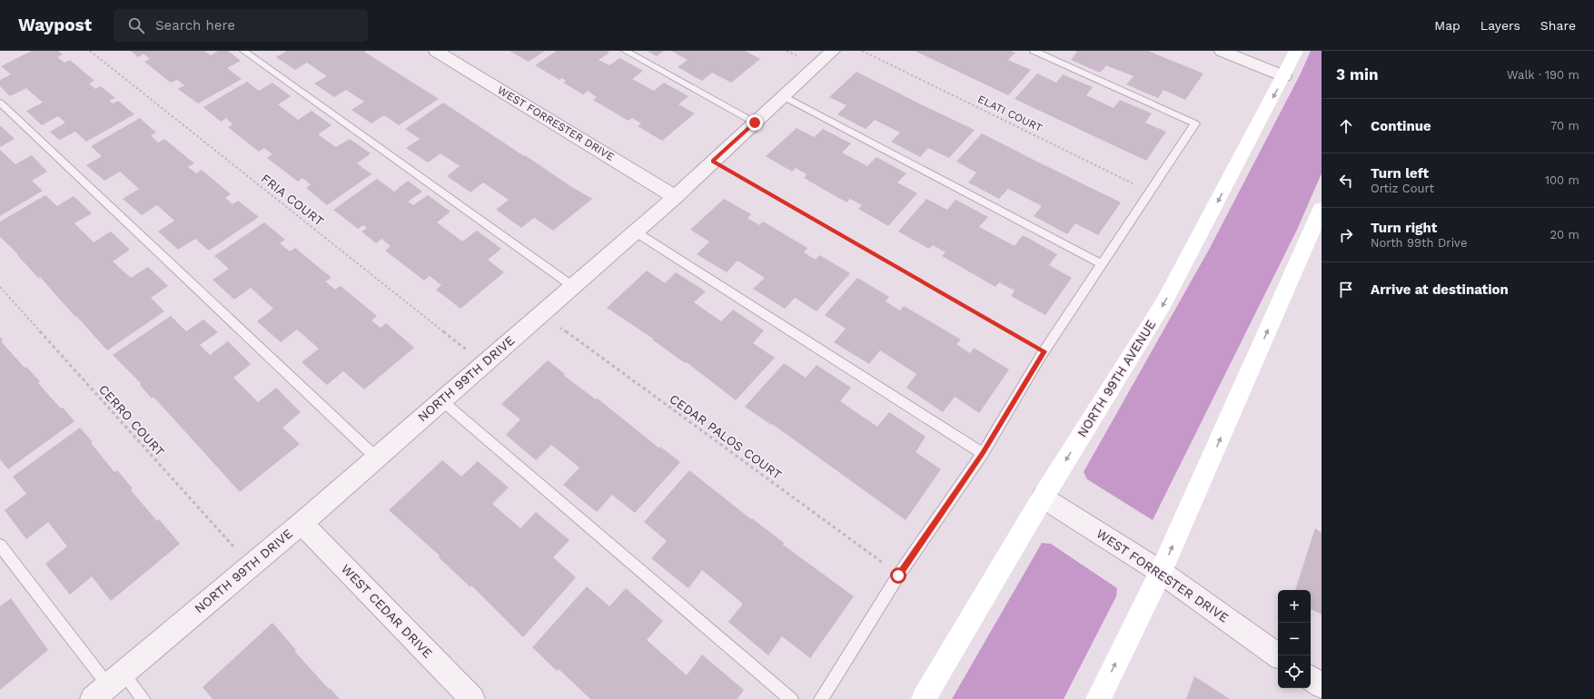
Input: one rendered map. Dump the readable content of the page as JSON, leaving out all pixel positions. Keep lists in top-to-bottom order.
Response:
{
  "streets": {
    "main road": ["NORTH 99TH AVENUE"],
    "street": ["WEST FORRESTER DRIVE", "NORTH 99TH DRIVE", "WEST CEDAR DRIVE"],
    "path": [
      "ELATI COURT",
      "FRIA COURT",
      "CERRO COURT",
      "CEDAR PALOS COURT"
    ]
  },
  "crossings": [
    ["WEST FORRESTER DRIVE", "NORTH 99TH DRIVE"],
    ["WEST FORRESTER DRIVE", "NORTH 99TH AVENUE"],
    ["FRIA COURT", "NORTH 99TH DRIVE"],
    ["NORTH 99TH DRIVE", "CERRO COURT"],
    ["NORTH 99TH DRIVE", "CEDAR PALOS COURT"],
    ["NORTH 99TH DRIVE", "WEST CEDAR DRIVE"]
  ],
  "page": {
    "header": "Waypost",
    "search": "Search here",
    "nav": ["Map", "Layers", "Share"],
    "heading": ["3 min", "Walk · 190 m"],
    "list": [
      ["Continue", "70 m"],
      ["Turn left", "Ortiz Court", "100 m"],
      ["Turn right", "North 99th Drive", "20 m"],
      "Arrive at destination"
    ],
    "map_buttons": ["+", "−"]
  }
}
